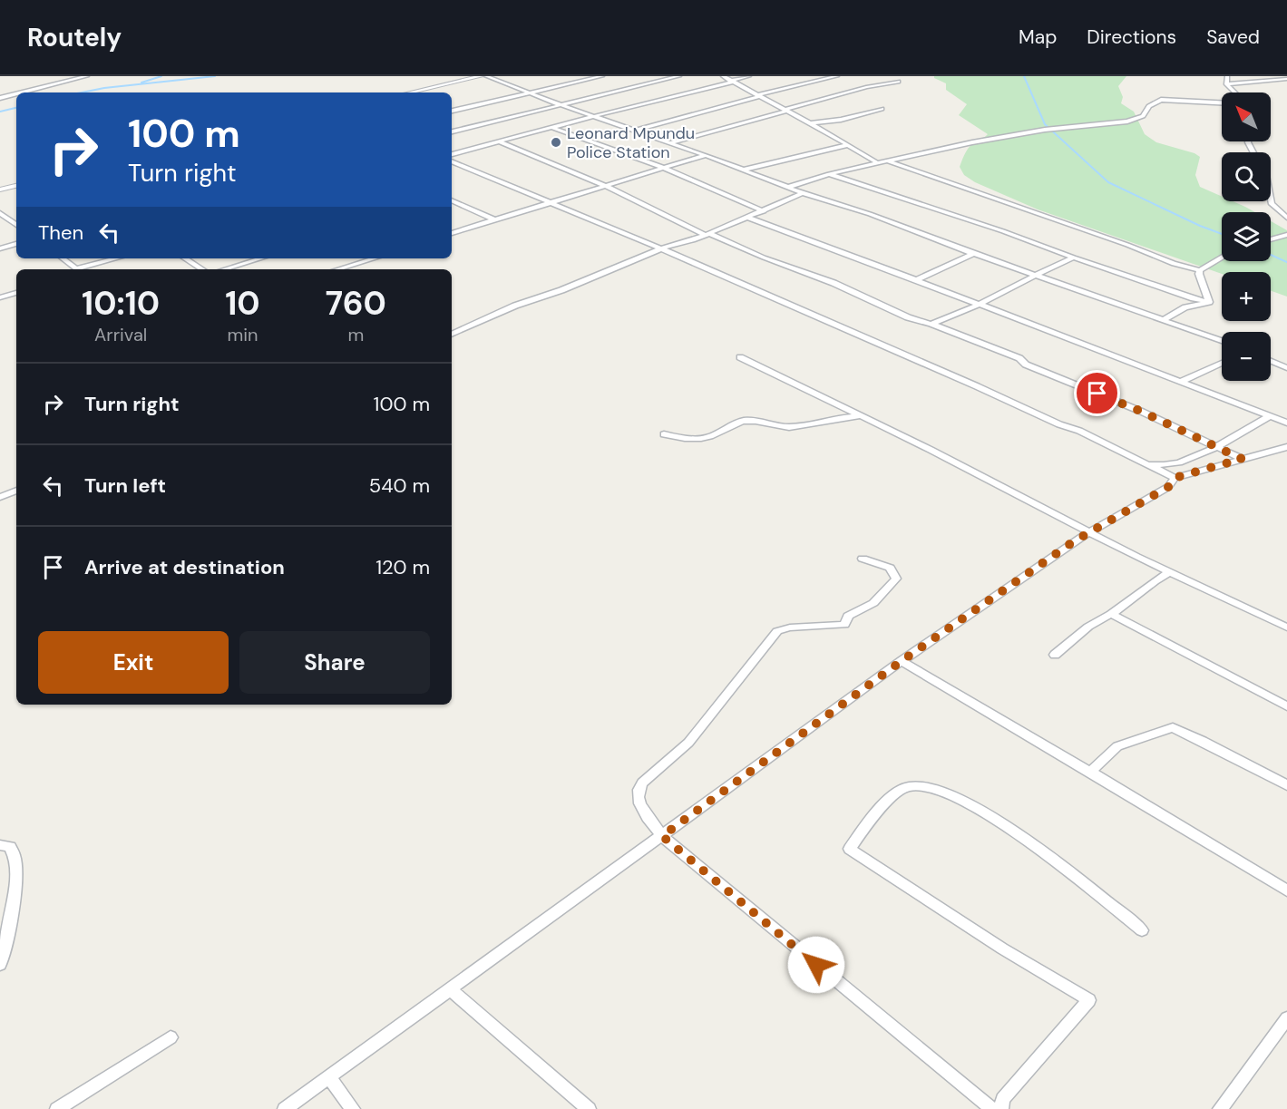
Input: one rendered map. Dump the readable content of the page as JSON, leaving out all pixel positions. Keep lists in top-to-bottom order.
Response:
{
  "places": ["Leonard Mpundu Police Station"],
  "north": "top left",
  "page": {
    "header": "Routely",
    "nav": ["Map", "Directions", "Saved"],
    "map_buttons": ["+", "−"],
    "turn": ["100 m", "Turn right"],
    "then": "Then",
    "eta": [
      "10:10",
      "Arrival",
      "10",
      "min",
      "760",
      "m"
    ],
    "list": [
      {
        "name": "Turn right",
        "value": "100 m"
      },
      {
        "name": "Turn left",
        "value": "540 m"
      },
      {
        "name": "Arrive at destination",
        "value": "120 m"
      }
    ],
    "buttons": ["Exit", "Share"]
  }
}
